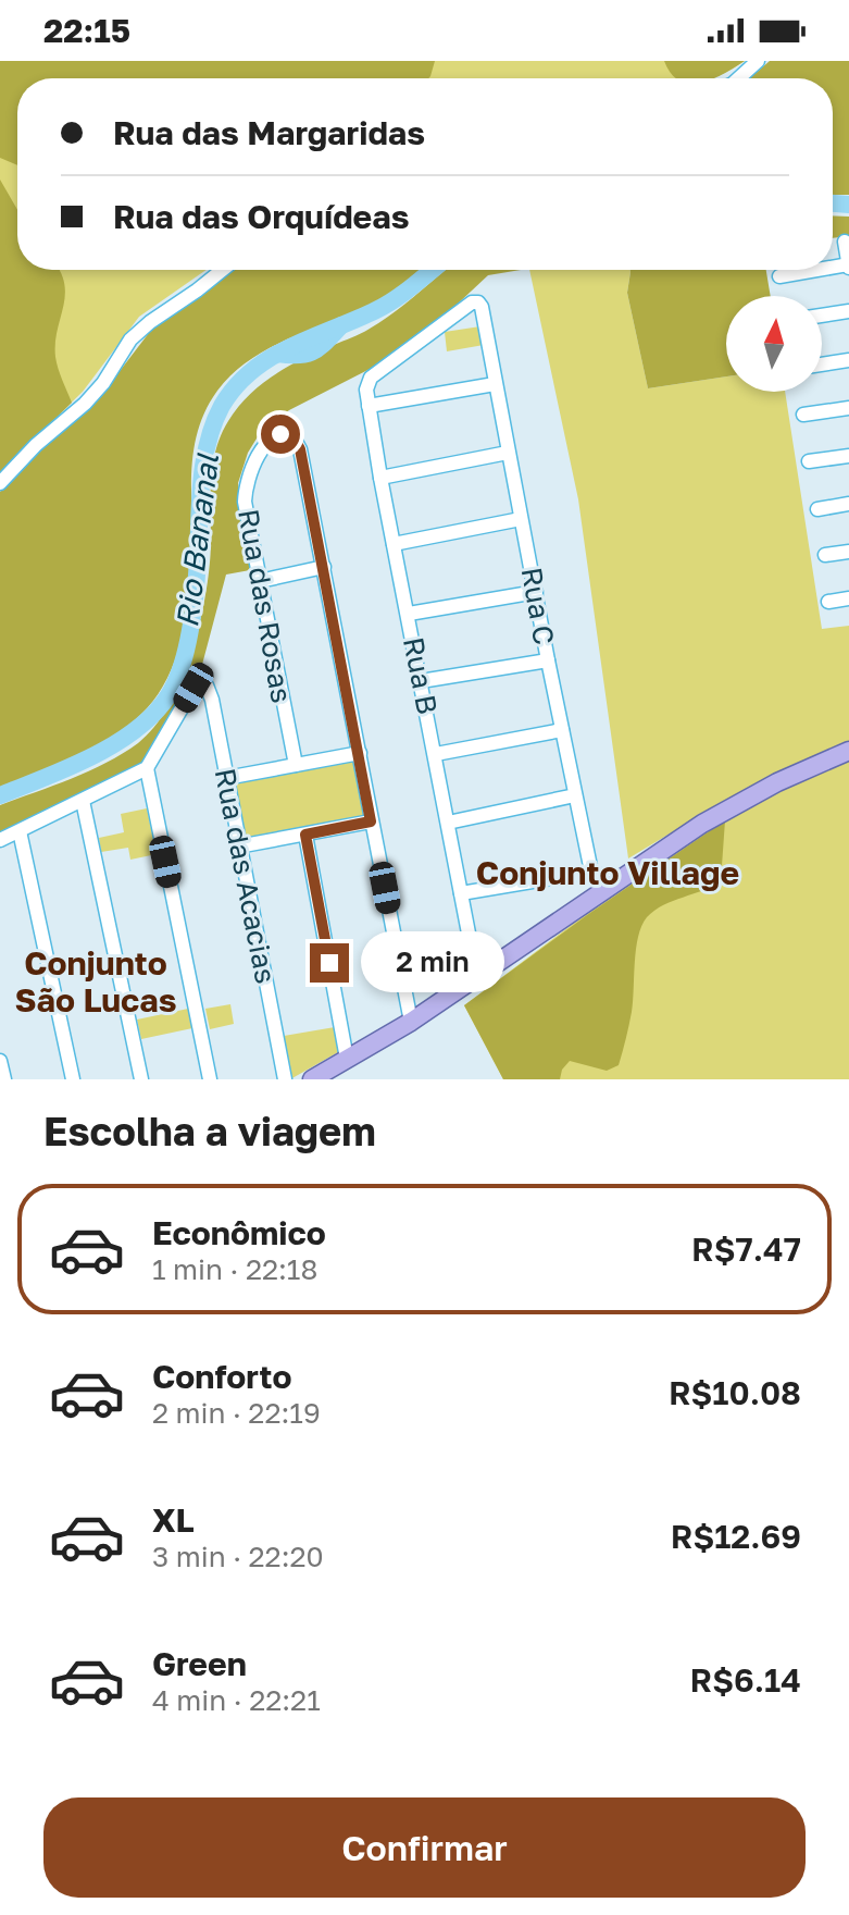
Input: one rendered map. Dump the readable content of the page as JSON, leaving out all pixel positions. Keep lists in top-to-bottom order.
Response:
{
  "streets": {
    "street": [
      "Rua das Rosas",
      "Rua C",
      "Rua B",
      "Rua das Acacias"
    ]
  },
  "crossings": [
    ["Rua C", "Rua B"]
  ],
  "districts": ["Conjunto Village", "Conjunto São Lucas"],
  "water": ["Rio Bananal"],
  "north": "top",
  "page": {
    "status": "22:15",
    "banner": ["Rua das Margaridas", "Rua das Orquídeas"],
    "bubble": "2 min",
    "heading": "Escolha a viagem",
    "list": [
      {
        "name": "Econômico",
        "note": "1 min · 22:18",
        "value": "R$7.47"
      },
      {
        "name": "Conforto",
        "note": "2 min · 22:19",
        "value": "R$10.08"
      },
      {
        "name": "XL",
        "note": "3 min · 22:20",
        "value": "R$12.69"
      },
      {
        "name": "Green",
        "note": "4 min · 22:21",
        "value": "R$6.14"
      }
    ],
    "buttons": "Confirmar"
  }
}
